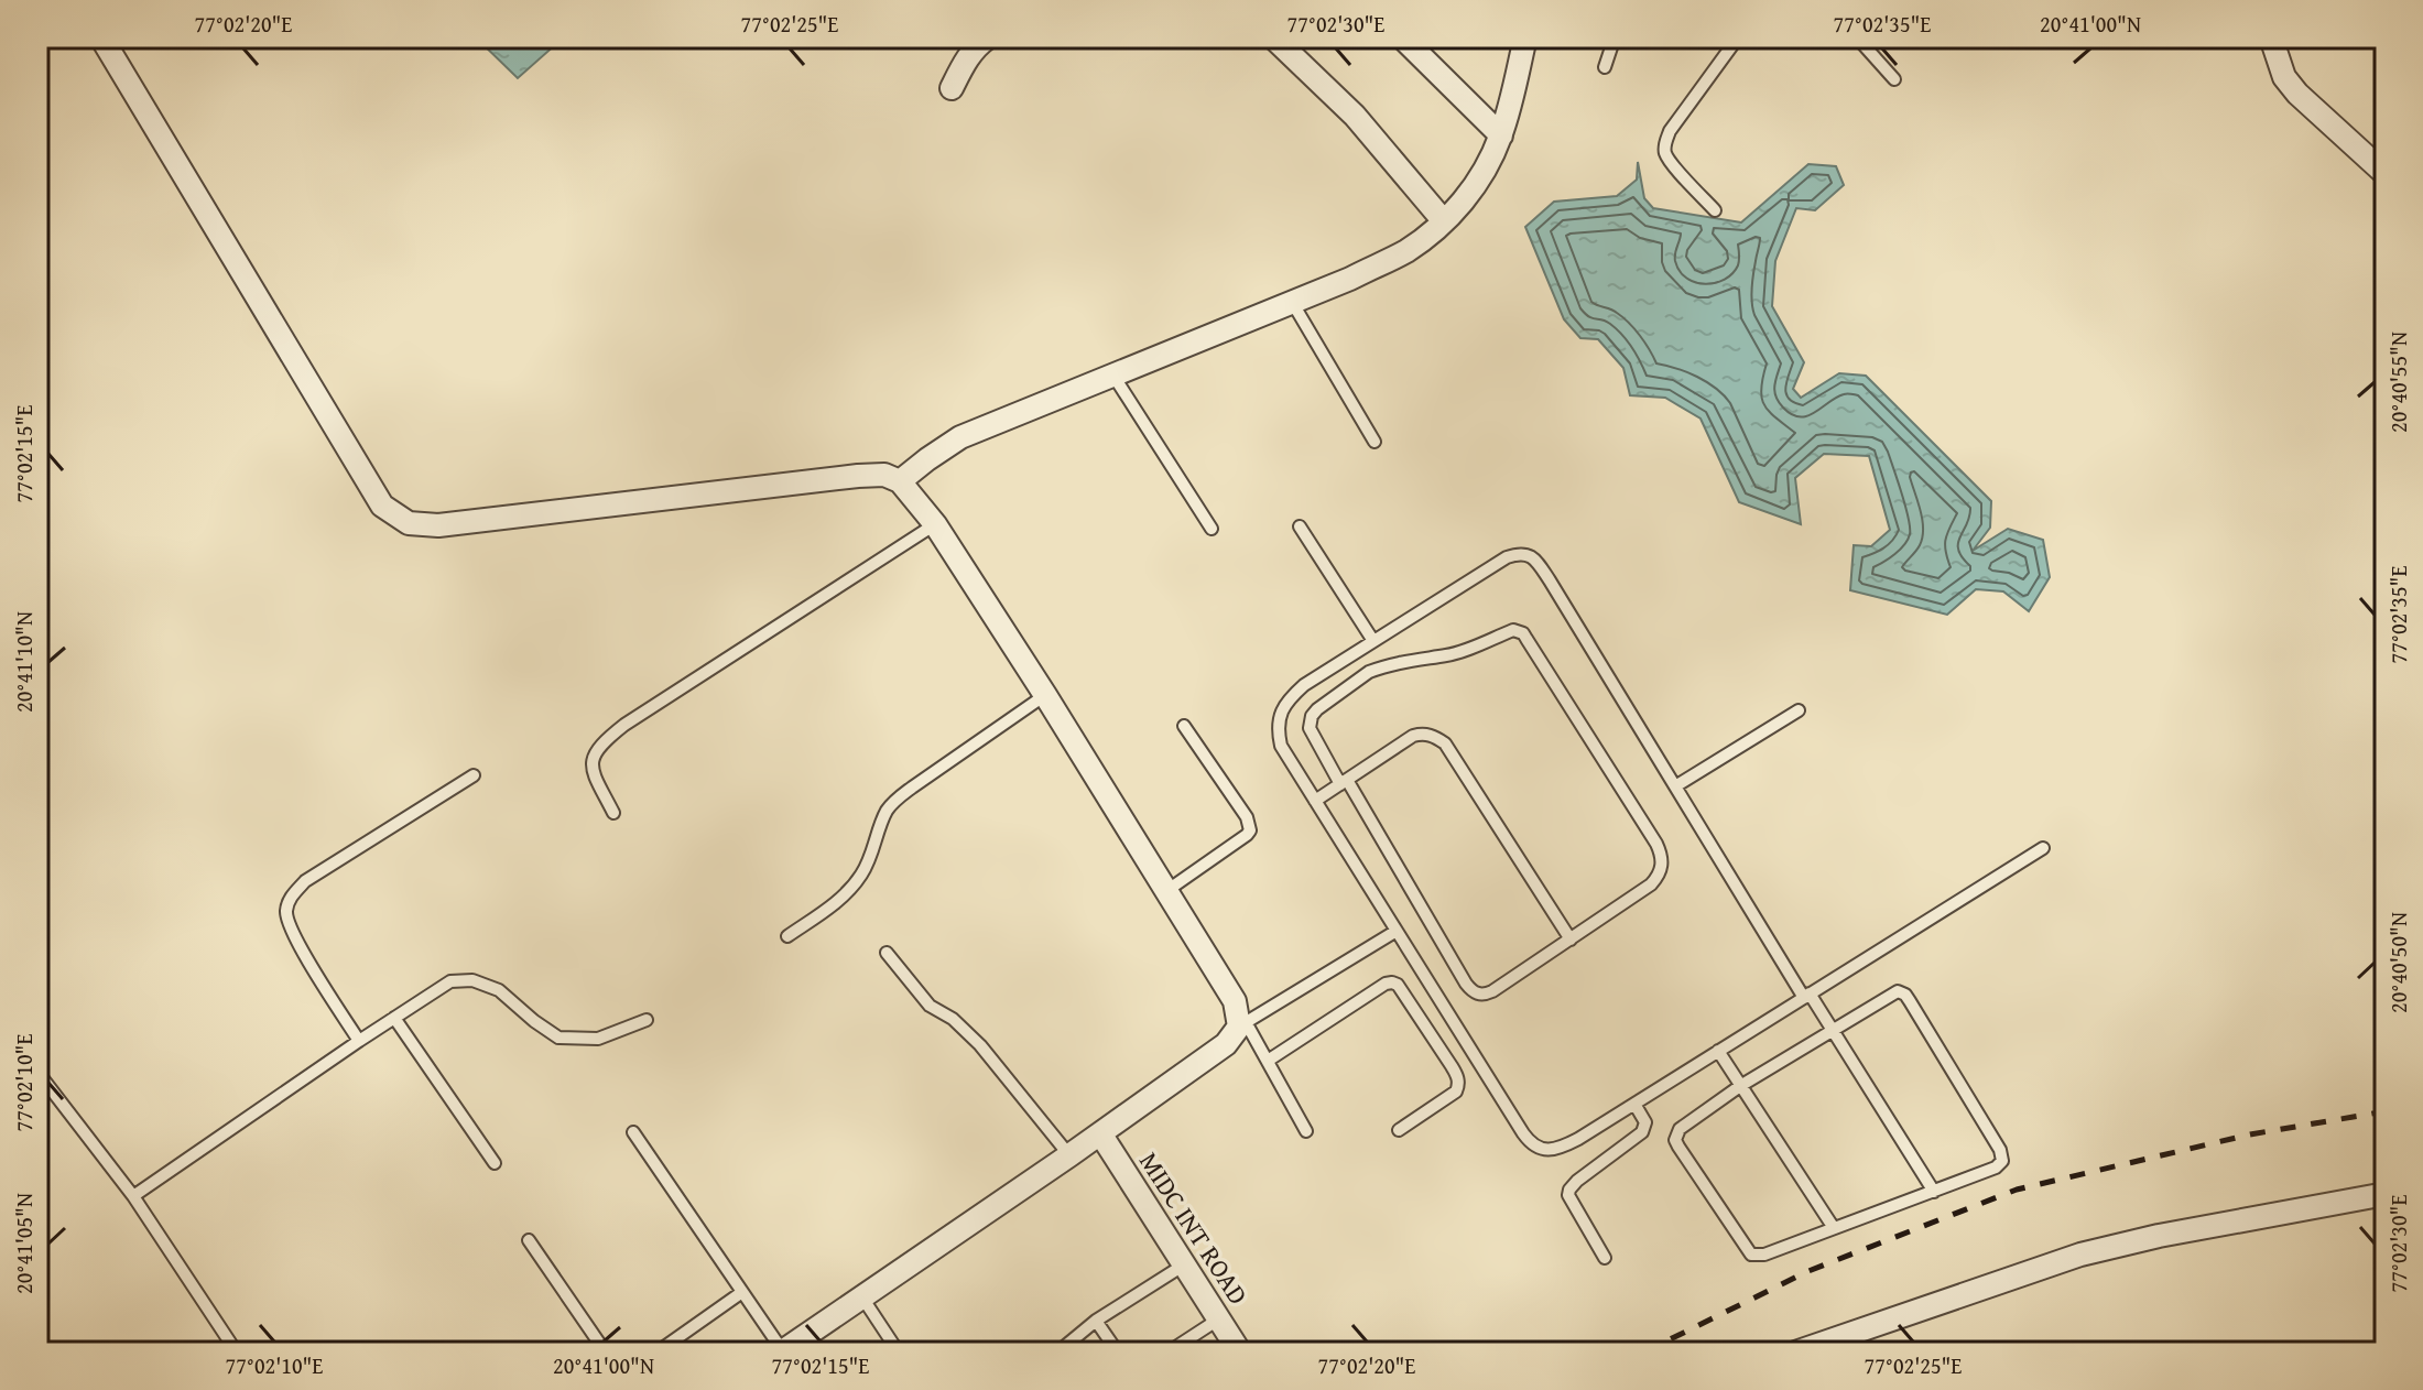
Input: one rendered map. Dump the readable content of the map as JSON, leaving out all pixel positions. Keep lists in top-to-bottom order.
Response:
{
  "streets": {
    "street": ["MIDC INT ROAD"]
  },
  "coordinates": [
    "77°02'20\"E",
    "77°02'25\"E",
    "77°02'30\"E",
    "77°02'35\"E",
    "20°41'00\"N",
    "20°40'55\"N",
    "77°02'15\"E",
    "20°41'10\"N",
    "20°40'50\"N",
    "77°02'10\"E",
    "20°41'05\"N"
  ]
}
